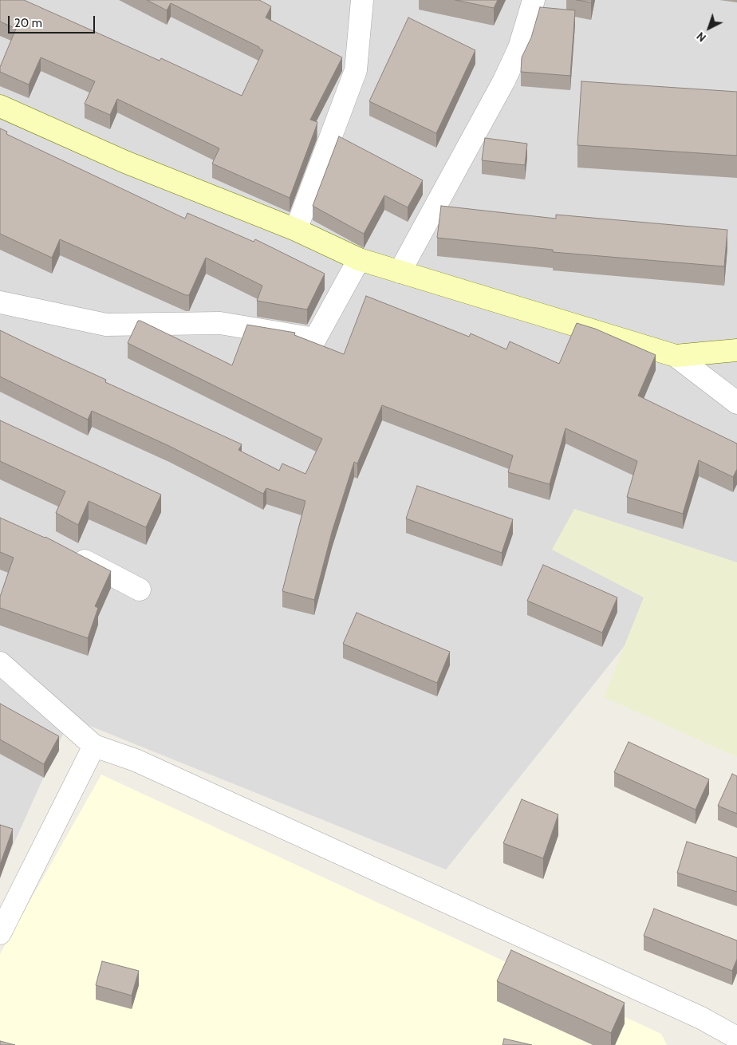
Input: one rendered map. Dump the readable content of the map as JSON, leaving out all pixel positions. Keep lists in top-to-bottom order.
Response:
{
  "scale_bar": "20 m",
  "north": "bottom left"
}
